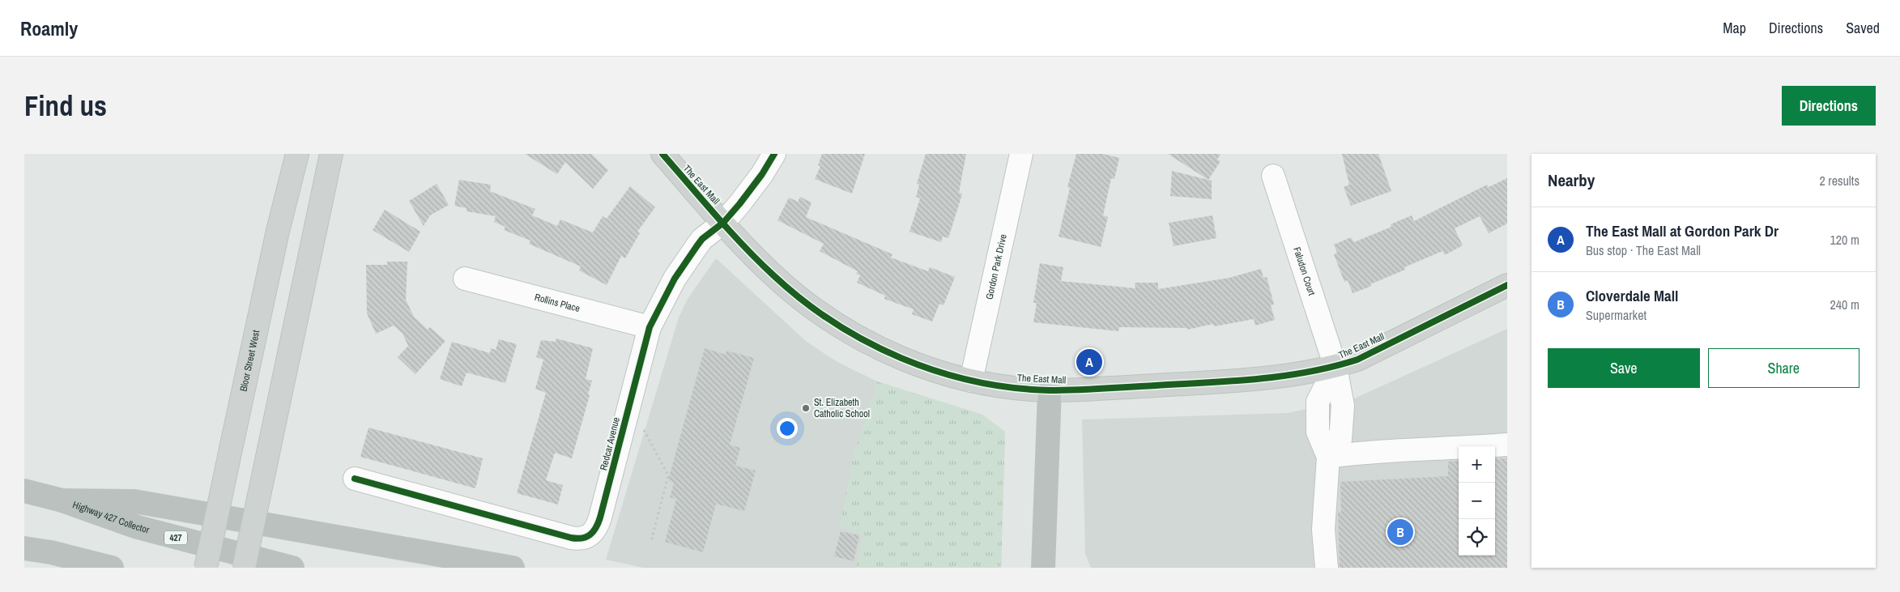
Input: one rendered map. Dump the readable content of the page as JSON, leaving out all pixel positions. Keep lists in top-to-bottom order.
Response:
{
  "streets": {
    "highway": ["Highway 427 Collector", "427"],
    "main road": ["The East Mall", "Bloor Street West"],
    "street": [
      "Gordon Park Drive",
      "Faludon Court",
      "Rollins Place",
      "Redcar Avenue"
    ]
  },
  "crossings": [
    ["The East Mall", "Gordon Park Drive"],
    ["The East Mall", "Faludon Court"],
    ["The East Mall", "Redcar Avenue"],
    ["Rollins Place", "Redcar Avenue"]
  ],
  "places": ["St. Elizabeth Catholic School"],
  "page": {
    "header": "Roamly",
    "nav": ["Map", "Directions", "Saved"],
    "buttons": [
      "Directions",
      ["Save", "Share"]
    ],
    "title": "Find us",
    "heading": ["Nearby", "2 results"],
    "list": [
      {
        "mark": "A",
        "name": "The East Mall at Gordon Park Dr",
        "note": "Bus stop · The East Mall",
        "value": "120 m"
      },
      {
        "mark": "B",
        "name": "Cloverdale Mall",
        "note": "Supermarket",
        "value": "240 m"
      }
    ],
    "pins": ["A", "B"],
    "map_buttons": ["+", "−"]
  }
}
